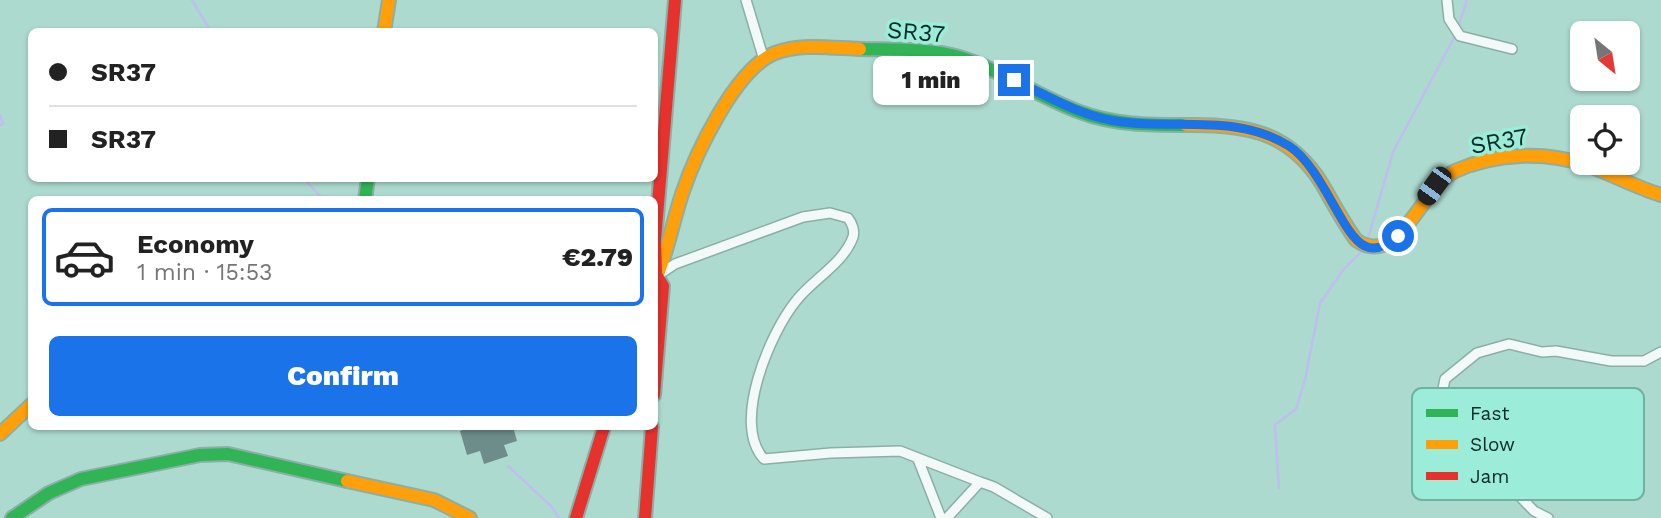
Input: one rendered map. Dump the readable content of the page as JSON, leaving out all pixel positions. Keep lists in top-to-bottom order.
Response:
{
  "streets": {
    "street": ["SR37"]
  },
  "legend": ["Fast", "Slow", "Jam"],
  "north": "bottom right",
  "page": {
    "banner": ["SR37", "SR37"],
    "bubble": "1 min",
    "list": [
      {
        "name": "Economy",
        "note": "1 min · 15:53",
        "value": "€2.79"
      }
    ],
    "buttons": "Confirm"
  }
}
